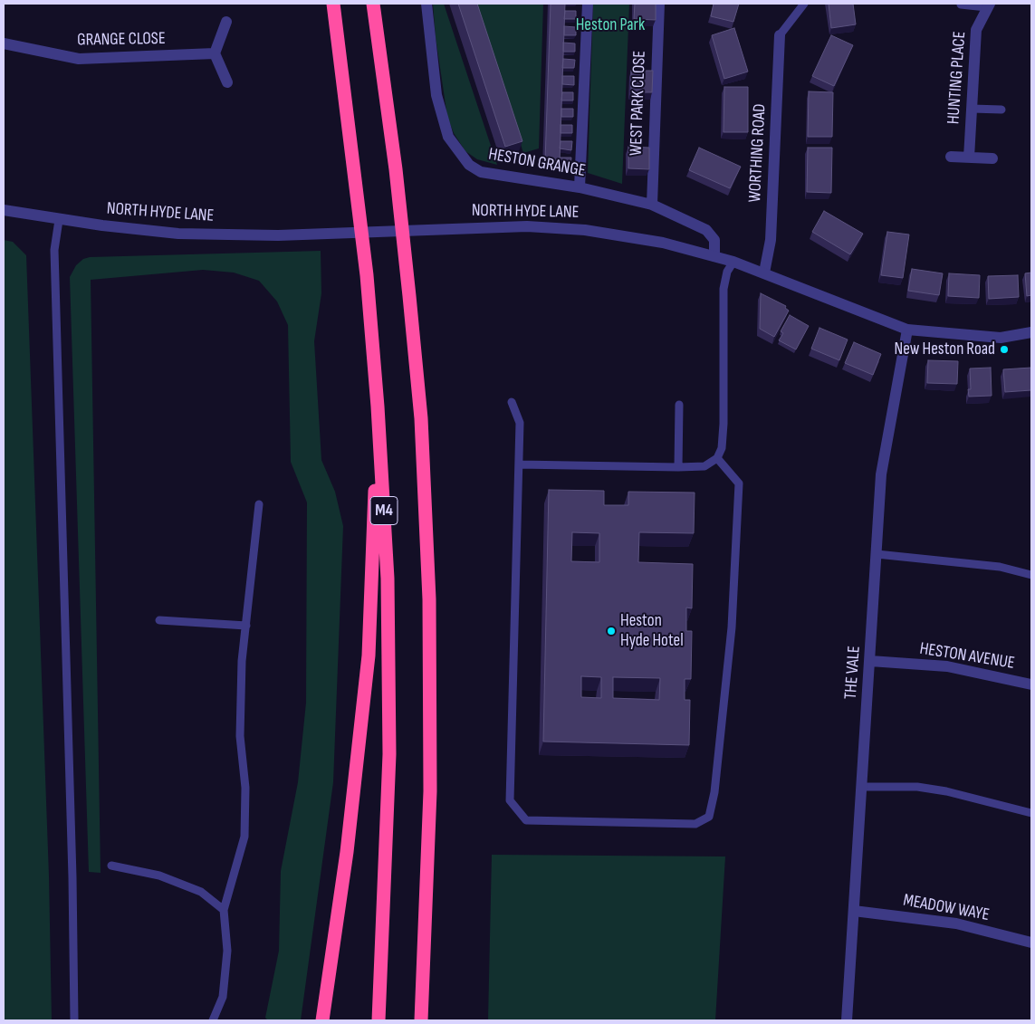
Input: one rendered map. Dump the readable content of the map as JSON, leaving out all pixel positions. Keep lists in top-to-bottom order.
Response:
{
  "streets": {
    "highway": ["M4"],
    "street": [
      "GRANGE CLOSE",
      "HUNTING PLACE",
      "WEST PARK CLOSE",
      "WORTHING ROAD",
      "HESTON GRANGE",
      "NORTH HYDE LANE",
      "HESTON AVENUE",
      "THE VALE",
      "MEADOW WAYE"
    ]
  },
  "crossings": [
    ["WEST PARK CLOSE", "HESTON GRANGE"],
    ["WORTHING ROAD", "NORTH HYDE LANE"],
    ["HESTON GRANGE", "NORTH HYDE LANE"],
    ["NORTH HYDE LANE", "THE VALE"],
    ["HESTON AVENUE", "THE VALE"],
    ["THE VALE", "MEADOW WAYE"]
  ],
  "parks": ["Heston Park"],
  "places": ["New Heston Road", "Heston Hyde Hotel"]
}
